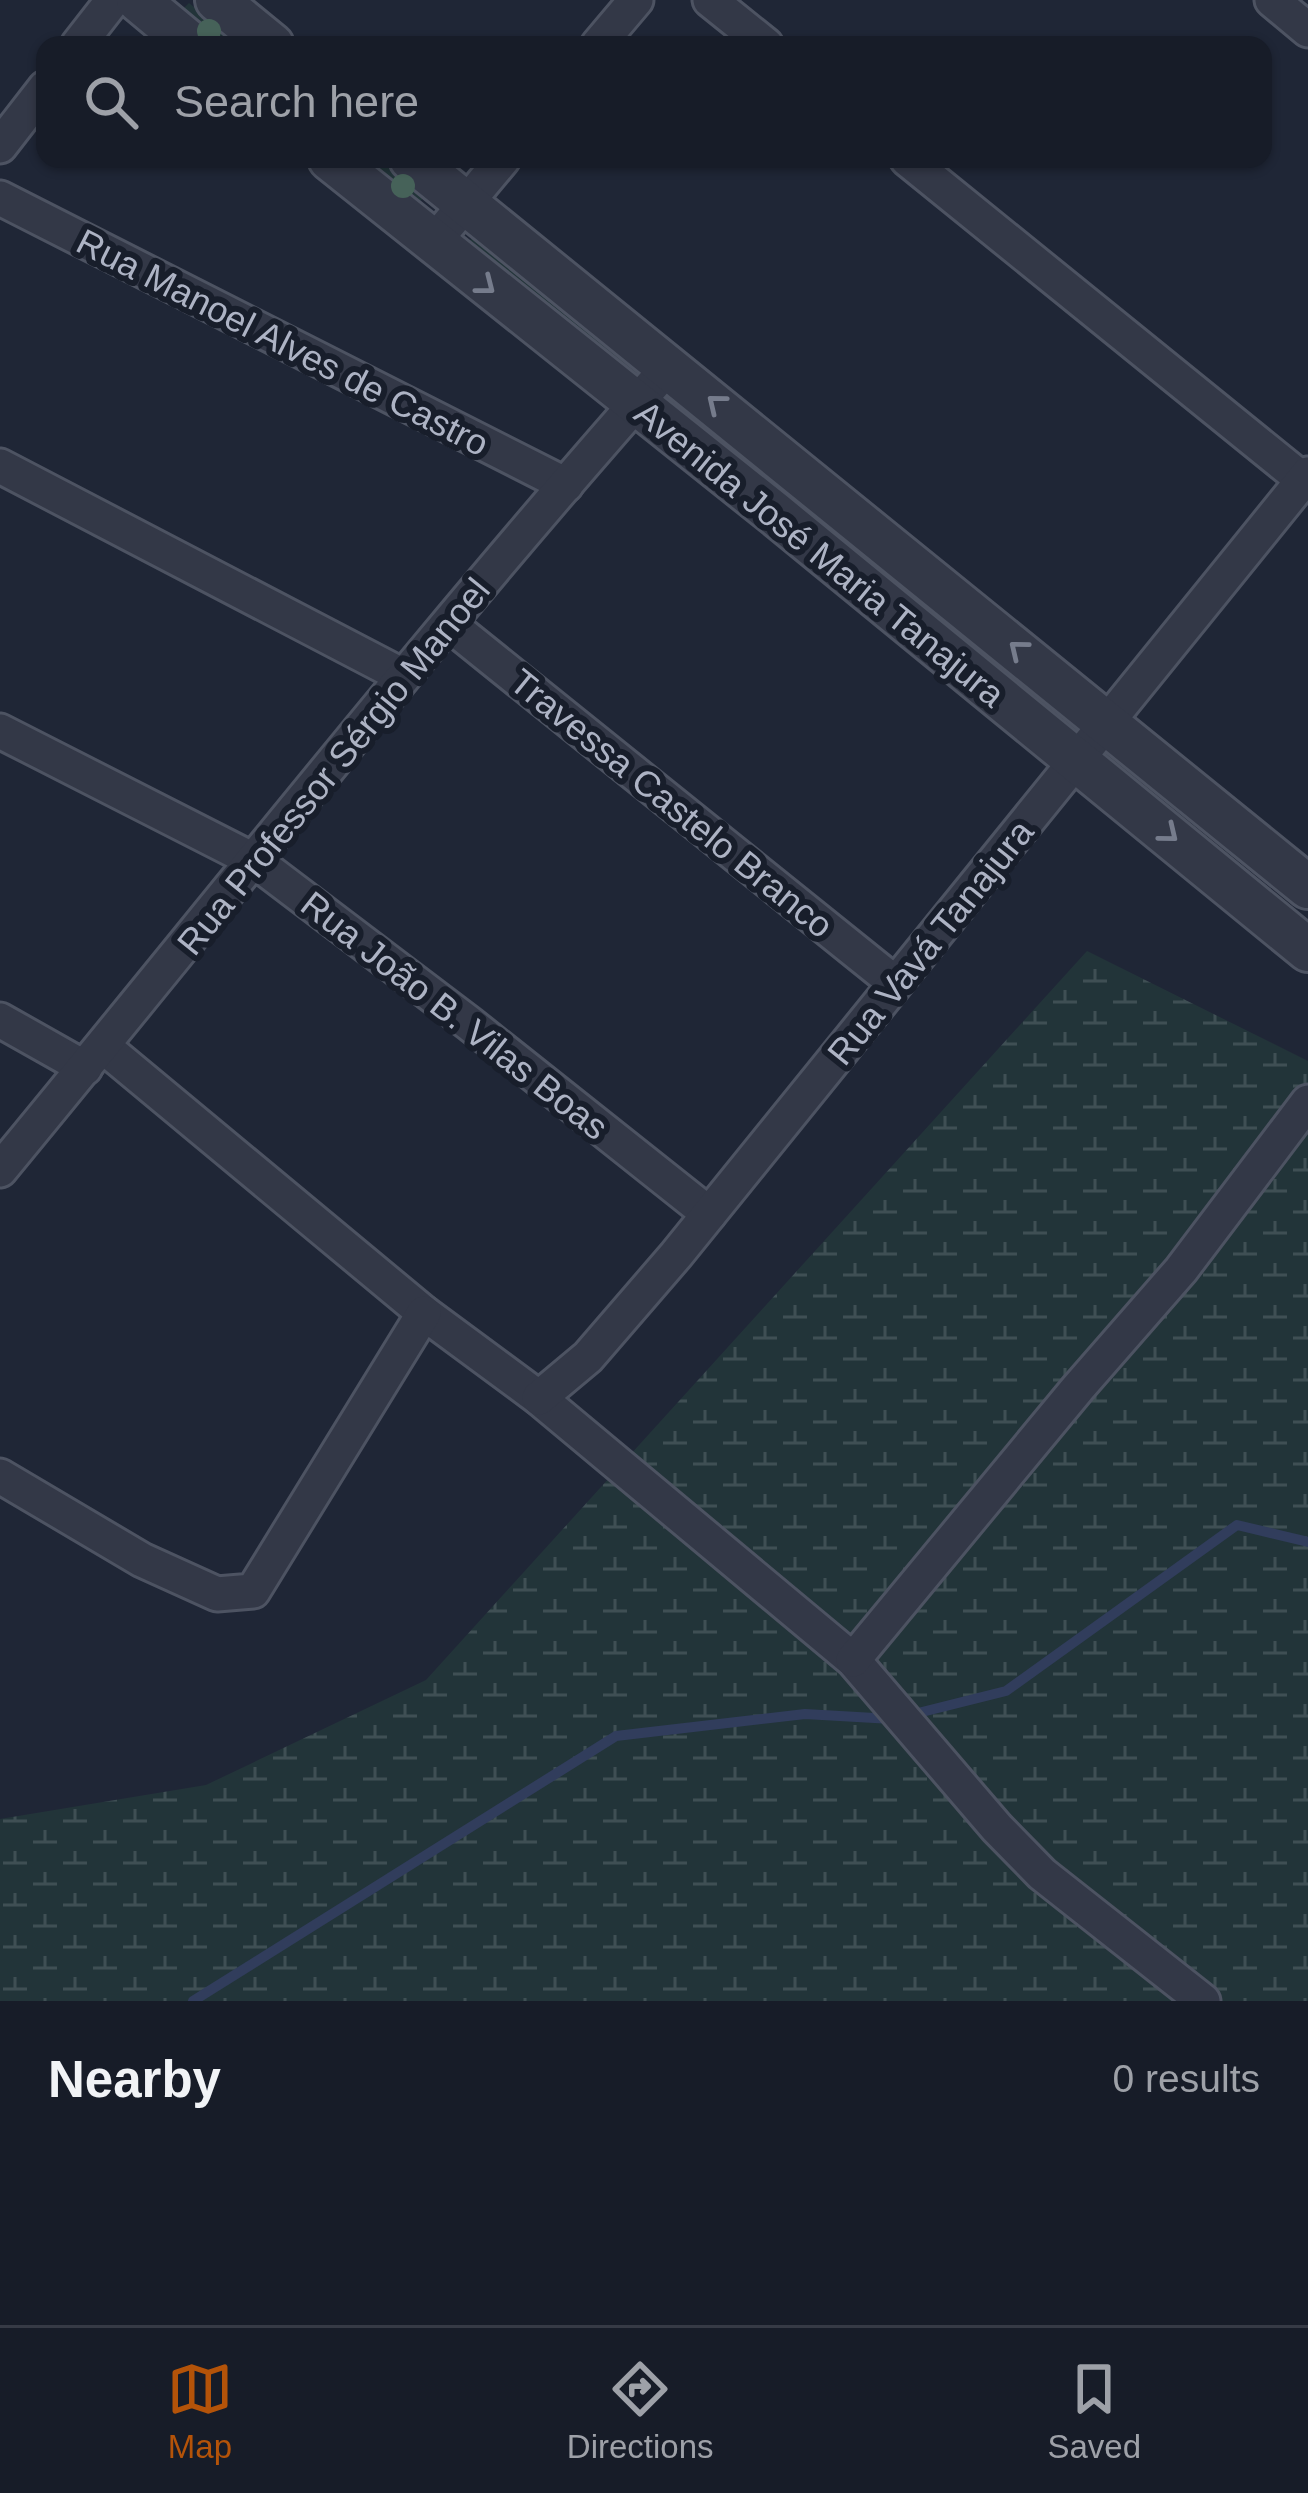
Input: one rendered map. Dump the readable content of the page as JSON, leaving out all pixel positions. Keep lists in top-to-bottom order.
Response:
{
  "streets": {
    "street": [
      "Rua Manoel Alves de Castro",
      "Avenida José Maria Tanajura",
      "Rua Professor Sérgio Manoel",
      "Travessa Castelo Branco",
      "Rua Vavá Tanajura",
      "Rua João B. Vilas Boas"
    ]
  },
  "crossings": [
    ["Rua Manoel Alves de Castro", "Rua Professor Sérgio Manoel"],
    ["Avenida José Maria Tanajura", "Rua Professor Sérgio Manoel"],
    ["Avenida José Maria Tanajura", "Rua Vavá Tanajura"],
    ["Rua Professor Sérgio Manoel", "Travessa Castelo Branco"],
    ["Rua Professor Sérgio Manoel", "Rua João B. Vilas Boas"],
    ["Travessa Castelo Branco", "Rua Vavá Tanajura"],
    ["Rua Vavá Tanajura", "Rua João B. Vilas Boas"]
  ],
  "page": {
    "search": "Search here",
    "heading": ["Nearby", "0 results"],
    "nav": ["Map", "Directions", "Saved"]
  }
}
